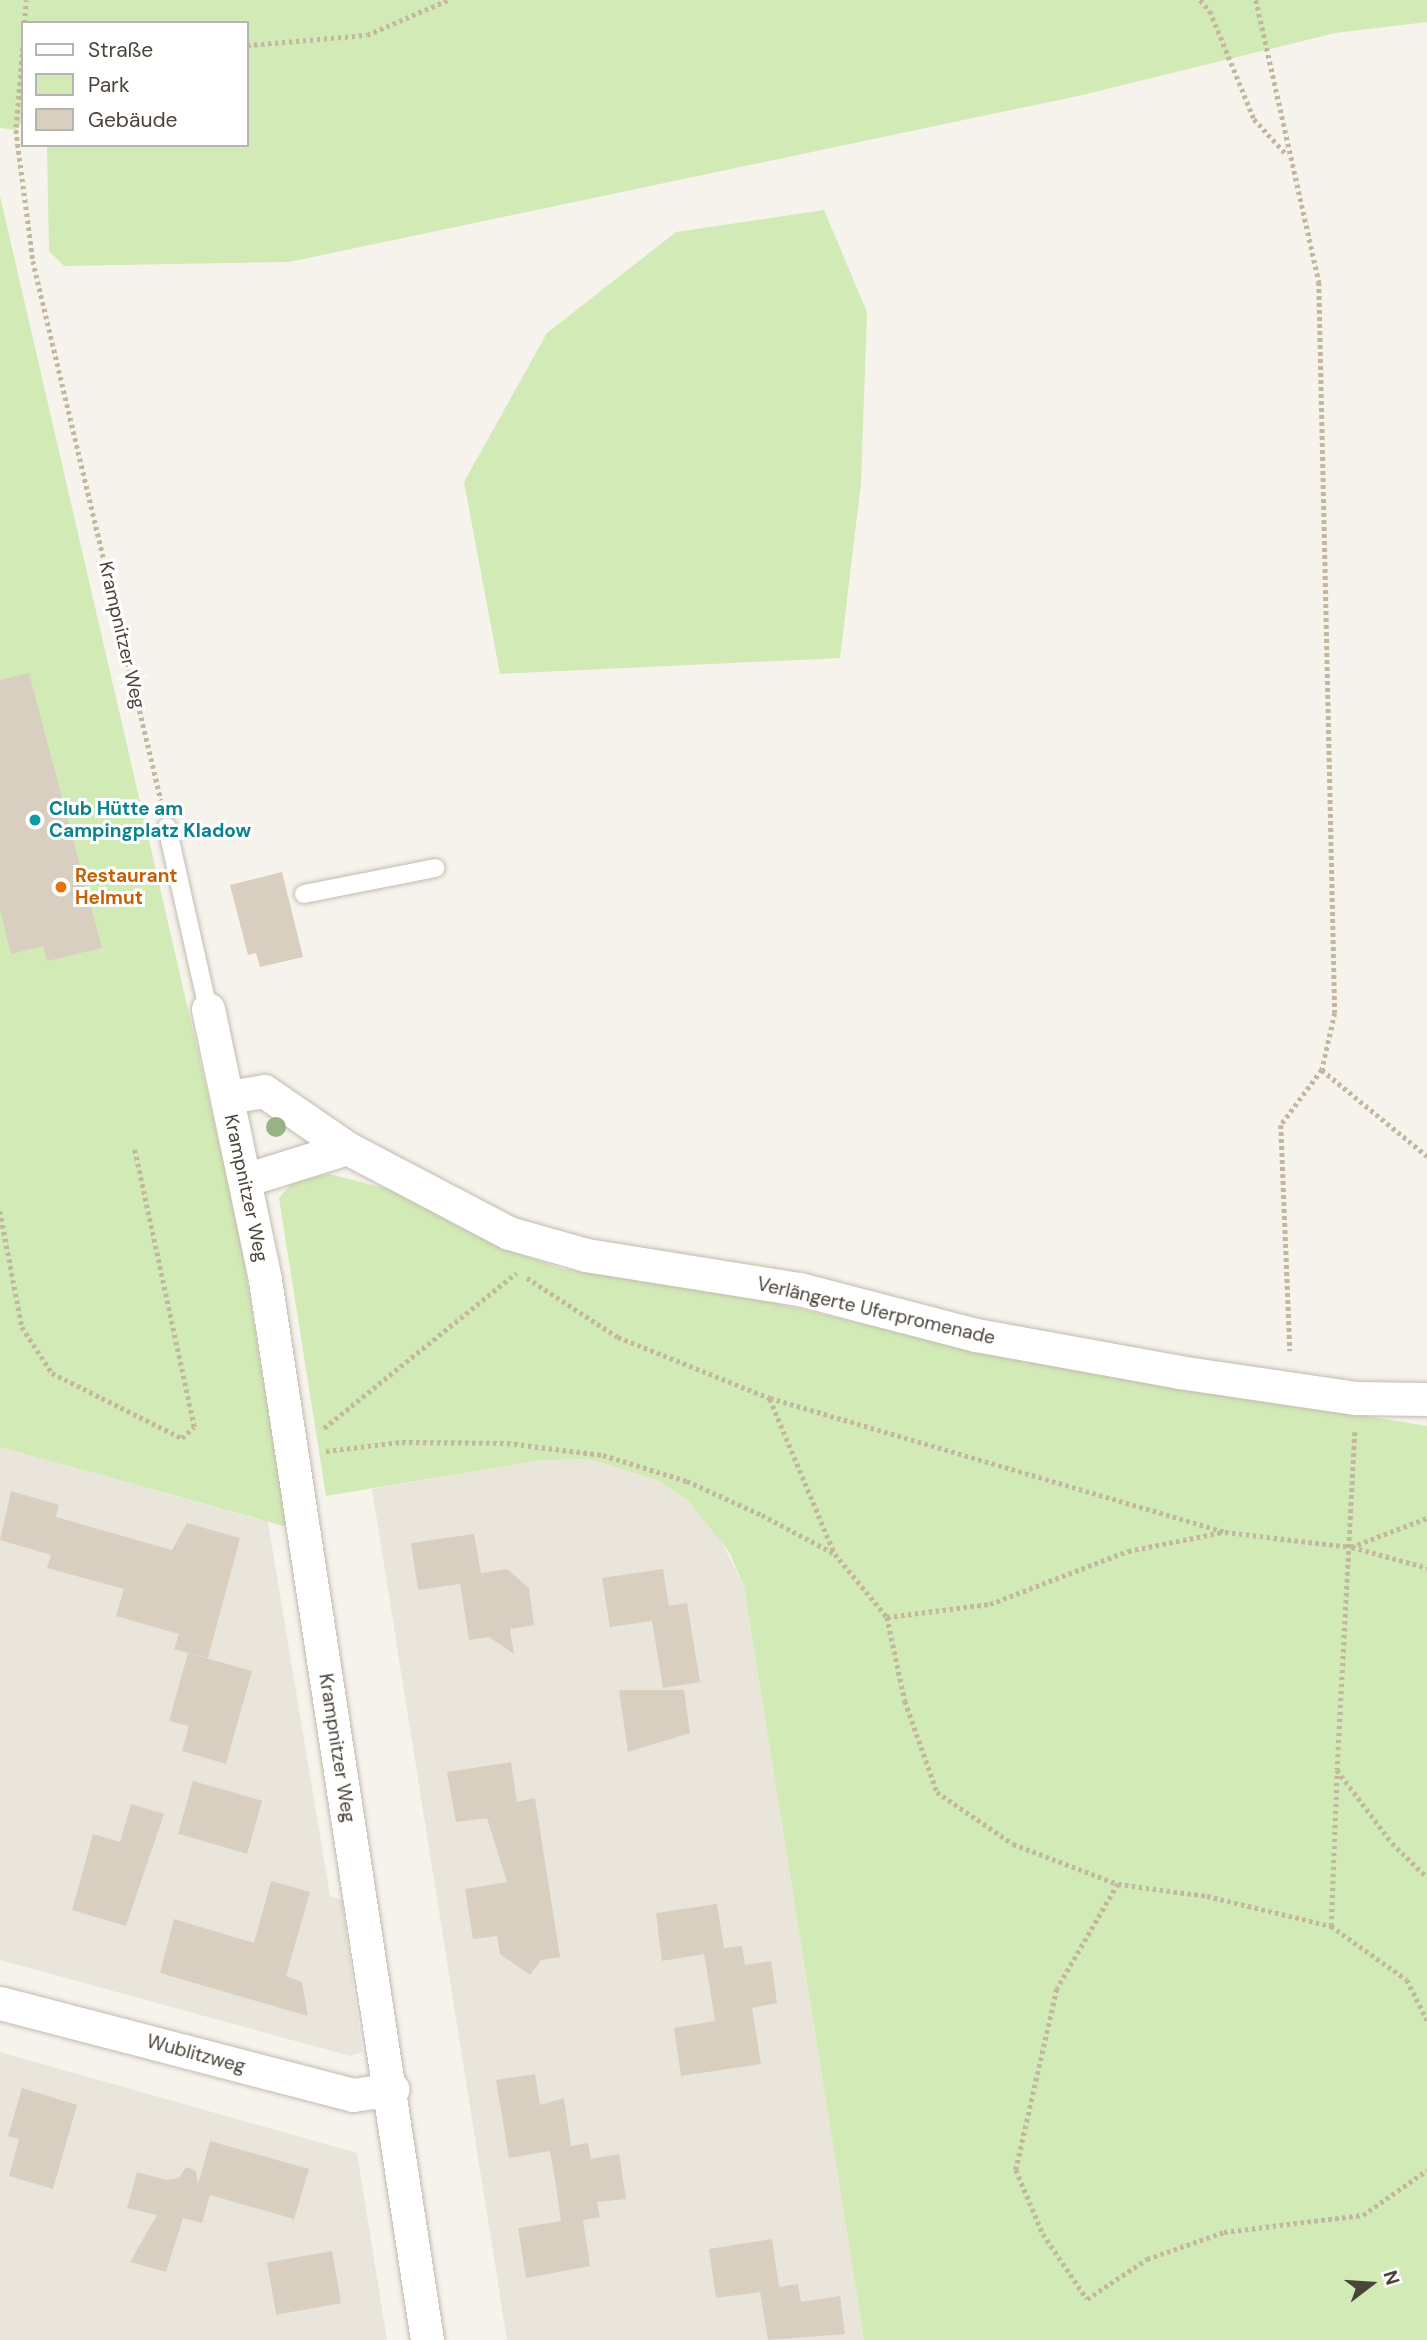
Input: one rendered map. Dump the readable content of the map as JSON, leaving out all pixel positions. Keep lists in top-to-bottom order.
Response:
{
  "streets": {
    "street": ["Krampnitzer Weg", "Verlängerte Uferpromenade", "Wublitzweg"]
  },
  "crossings": [
    ["Krampnitzer Weg", "Verlängerte Uferpromenade"],
    ["Krampnitzer Weg", "Wublitzweg"]
  ],
  "places": ["Club Hütte am Campingplatz Kladow", "Restaurant Helmut"],
  "legend": ["Straße", "Park", "Gebäude"],
  "north": "right"
}
